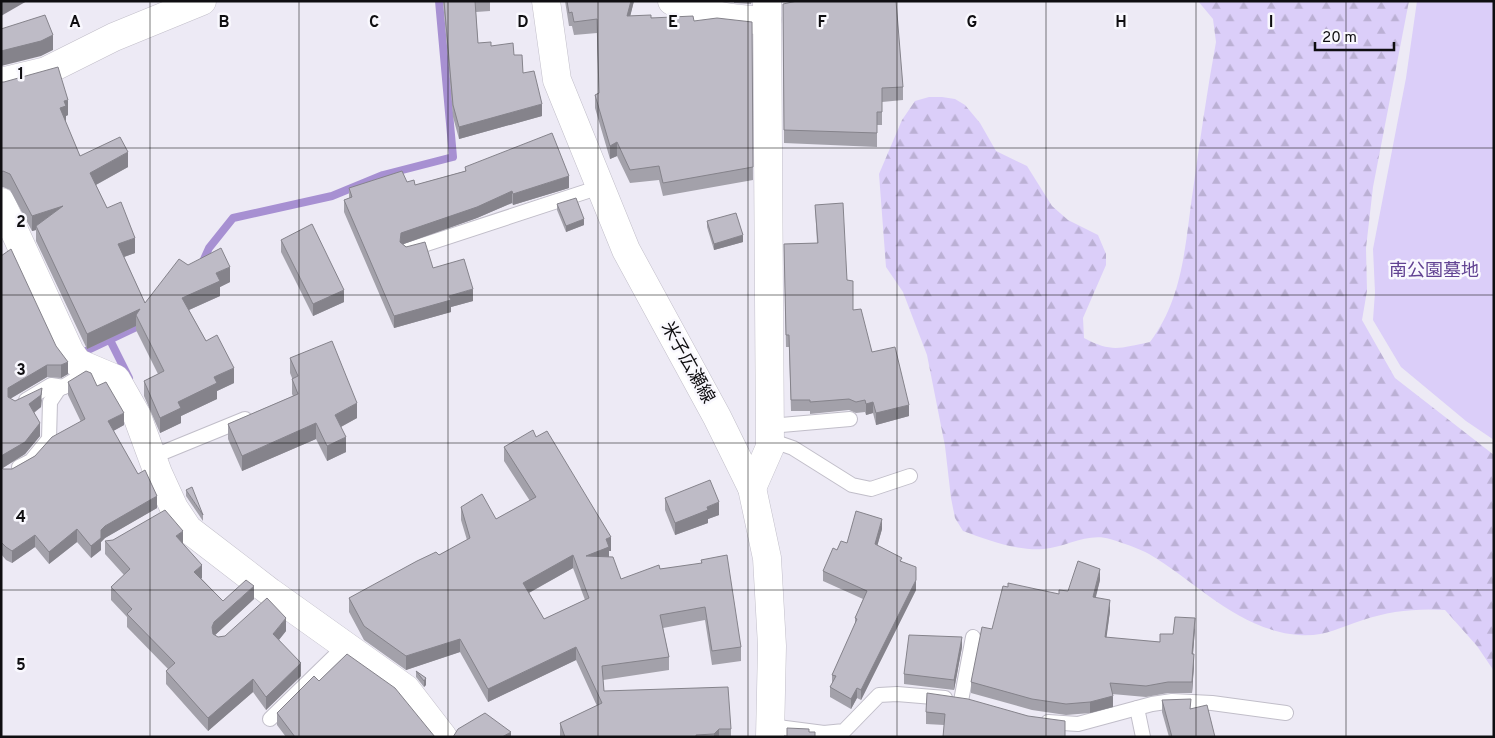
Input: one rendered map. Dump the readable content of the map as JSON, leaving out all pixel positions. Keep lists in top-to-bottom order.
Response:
{
  "streets": {
    "street": ["米子広瀬線"]
  },
  "parks": ["南公園墓地"],
  "scale_bar": "20 m",
  "grid": {
    "columns": [
      "A",
      "B",
      "C",
      "D",
      "E",
      "F",
      "G",
      "H",
      "I"
    ],
    "rows": [
      "1",
      "2",
      "3",
      "4",
      "5"
    ]
  }
}
